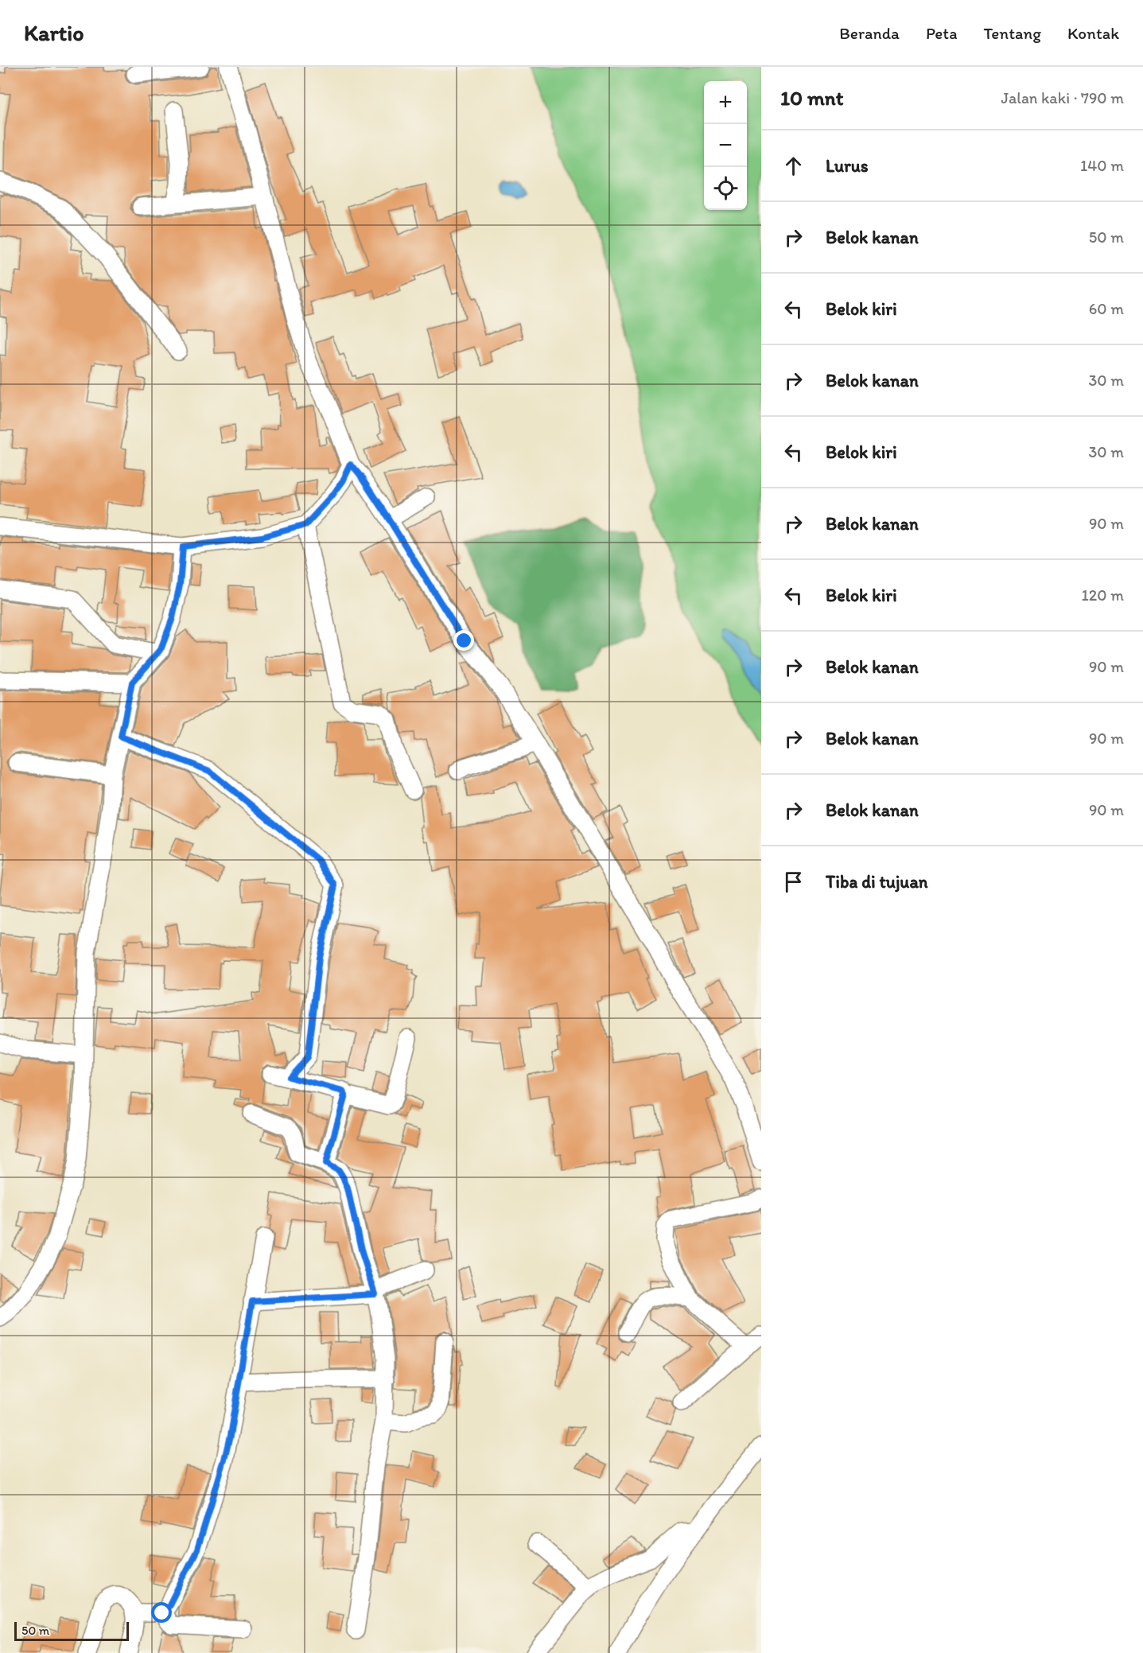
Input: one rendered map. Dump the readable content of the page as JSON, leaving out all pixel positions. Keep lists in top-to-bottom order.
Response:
{
  "scale_bar": "50 m",
  "page": {
    "header": "Kartio",
    "nav": [
      "Beranda",
      "Peta",
      "Tentang",
      "Kontak"
    ],
    "heading": ["10 mnt", "Jalan kaki · 790 m"],
    "map_buttons": ["+", "−"],
    "list": [
      ["Lurus", "140 m"],
      ["Belok kanan", "50 m"],
      ["Belok kiri", "60 m"],
      ["Belok kanan", "30 m"],
      ["Belok kiri", "30 m"],
      ["Belok kanan", "90 m"],
      ["Belok kiri", "120 m"],
      ["Belok kanan", "90 m"],
      ["Belok kanan", "90 m"],
      ["Belok kanan", "90 m"],
      "Tiba di tujuan"
    ],
    "scale": "50 m"
  }
}
